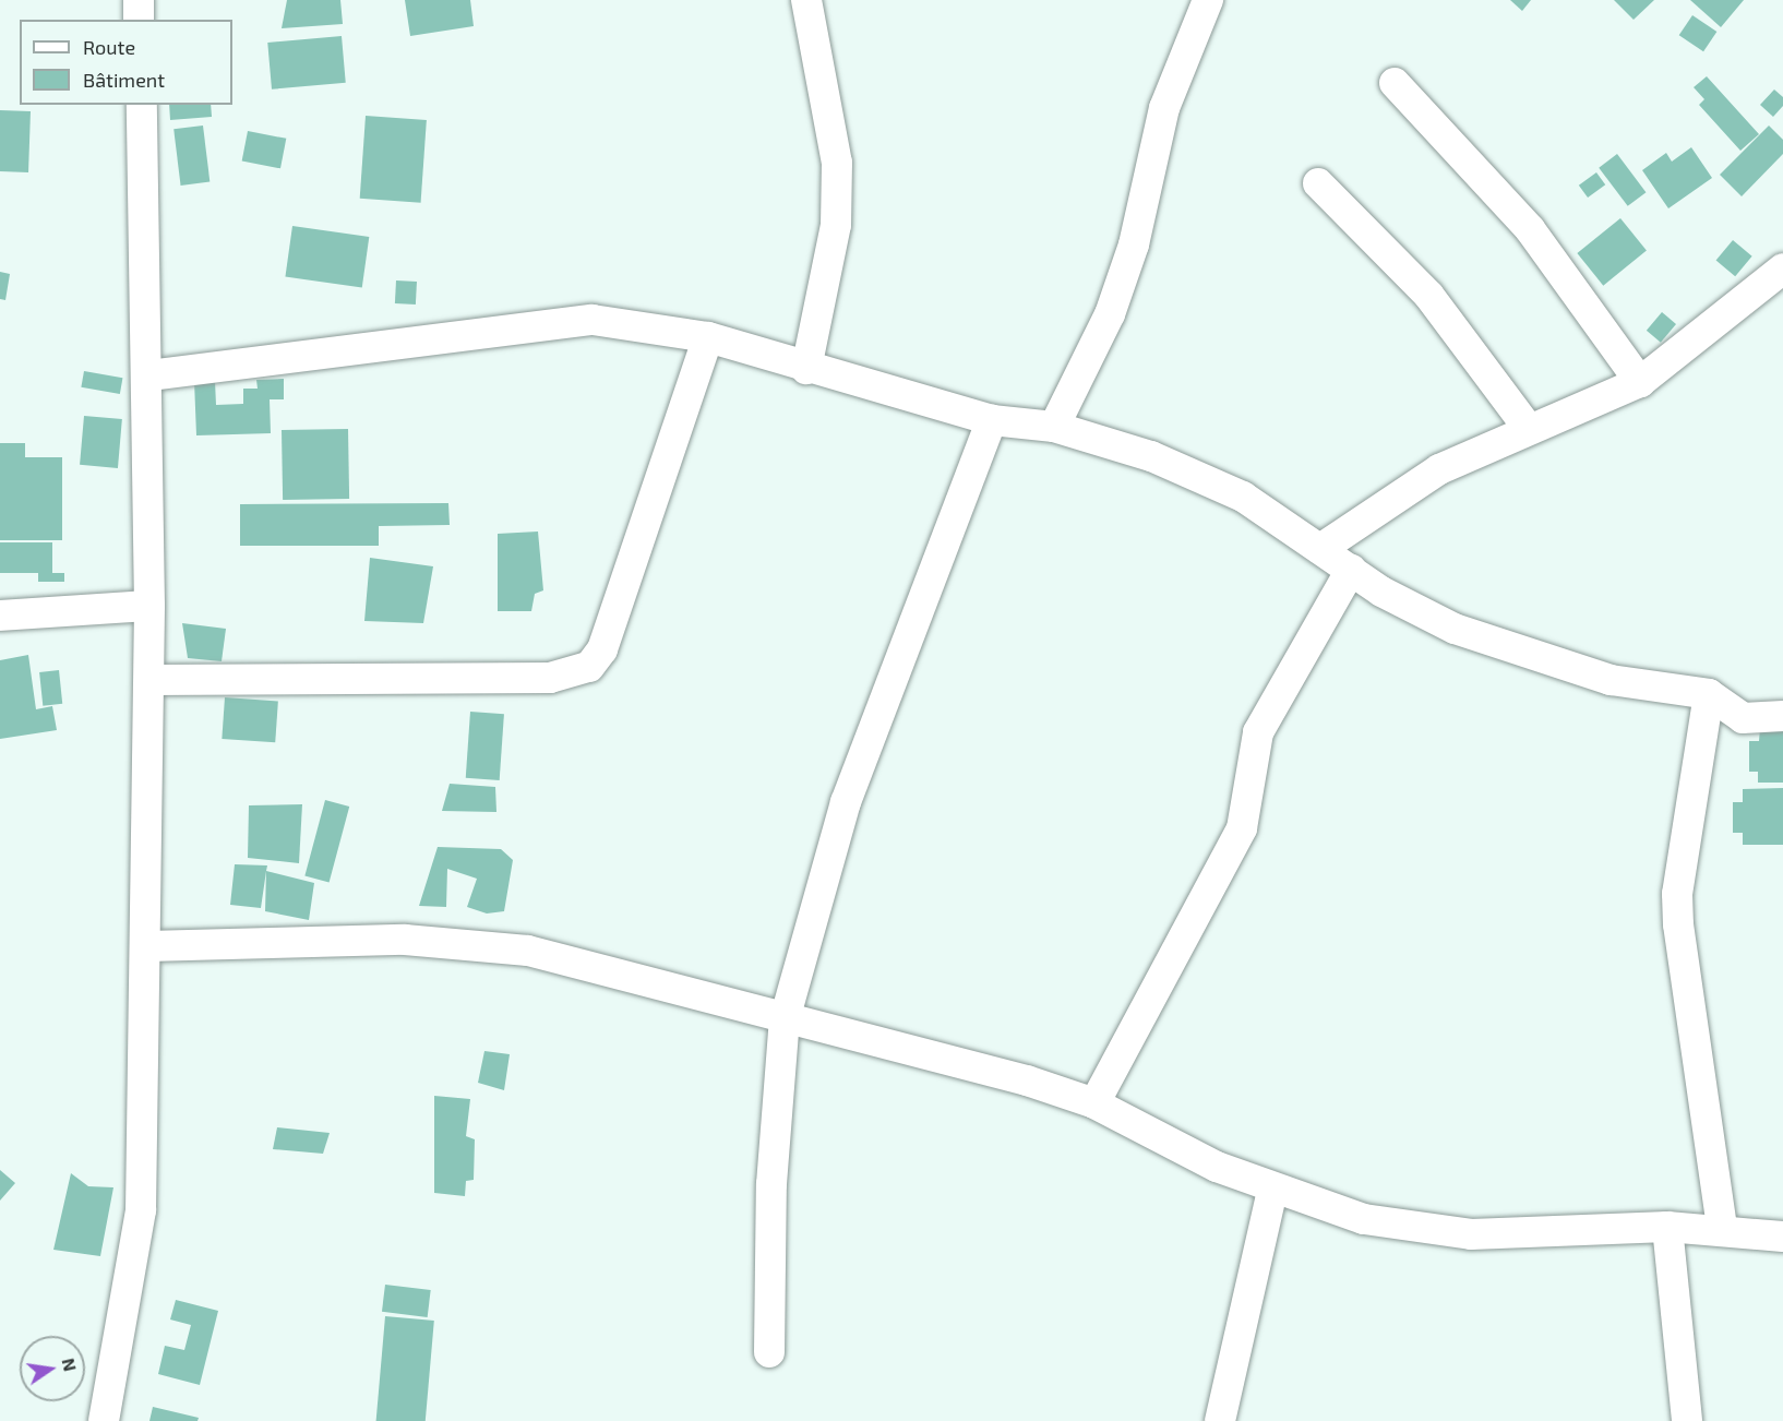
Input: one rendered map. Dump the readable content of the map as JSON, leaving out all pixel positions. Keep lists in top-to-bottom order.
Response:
{
  "legend": ["Route", "Bâtiment"],
  "north": "right"
}
